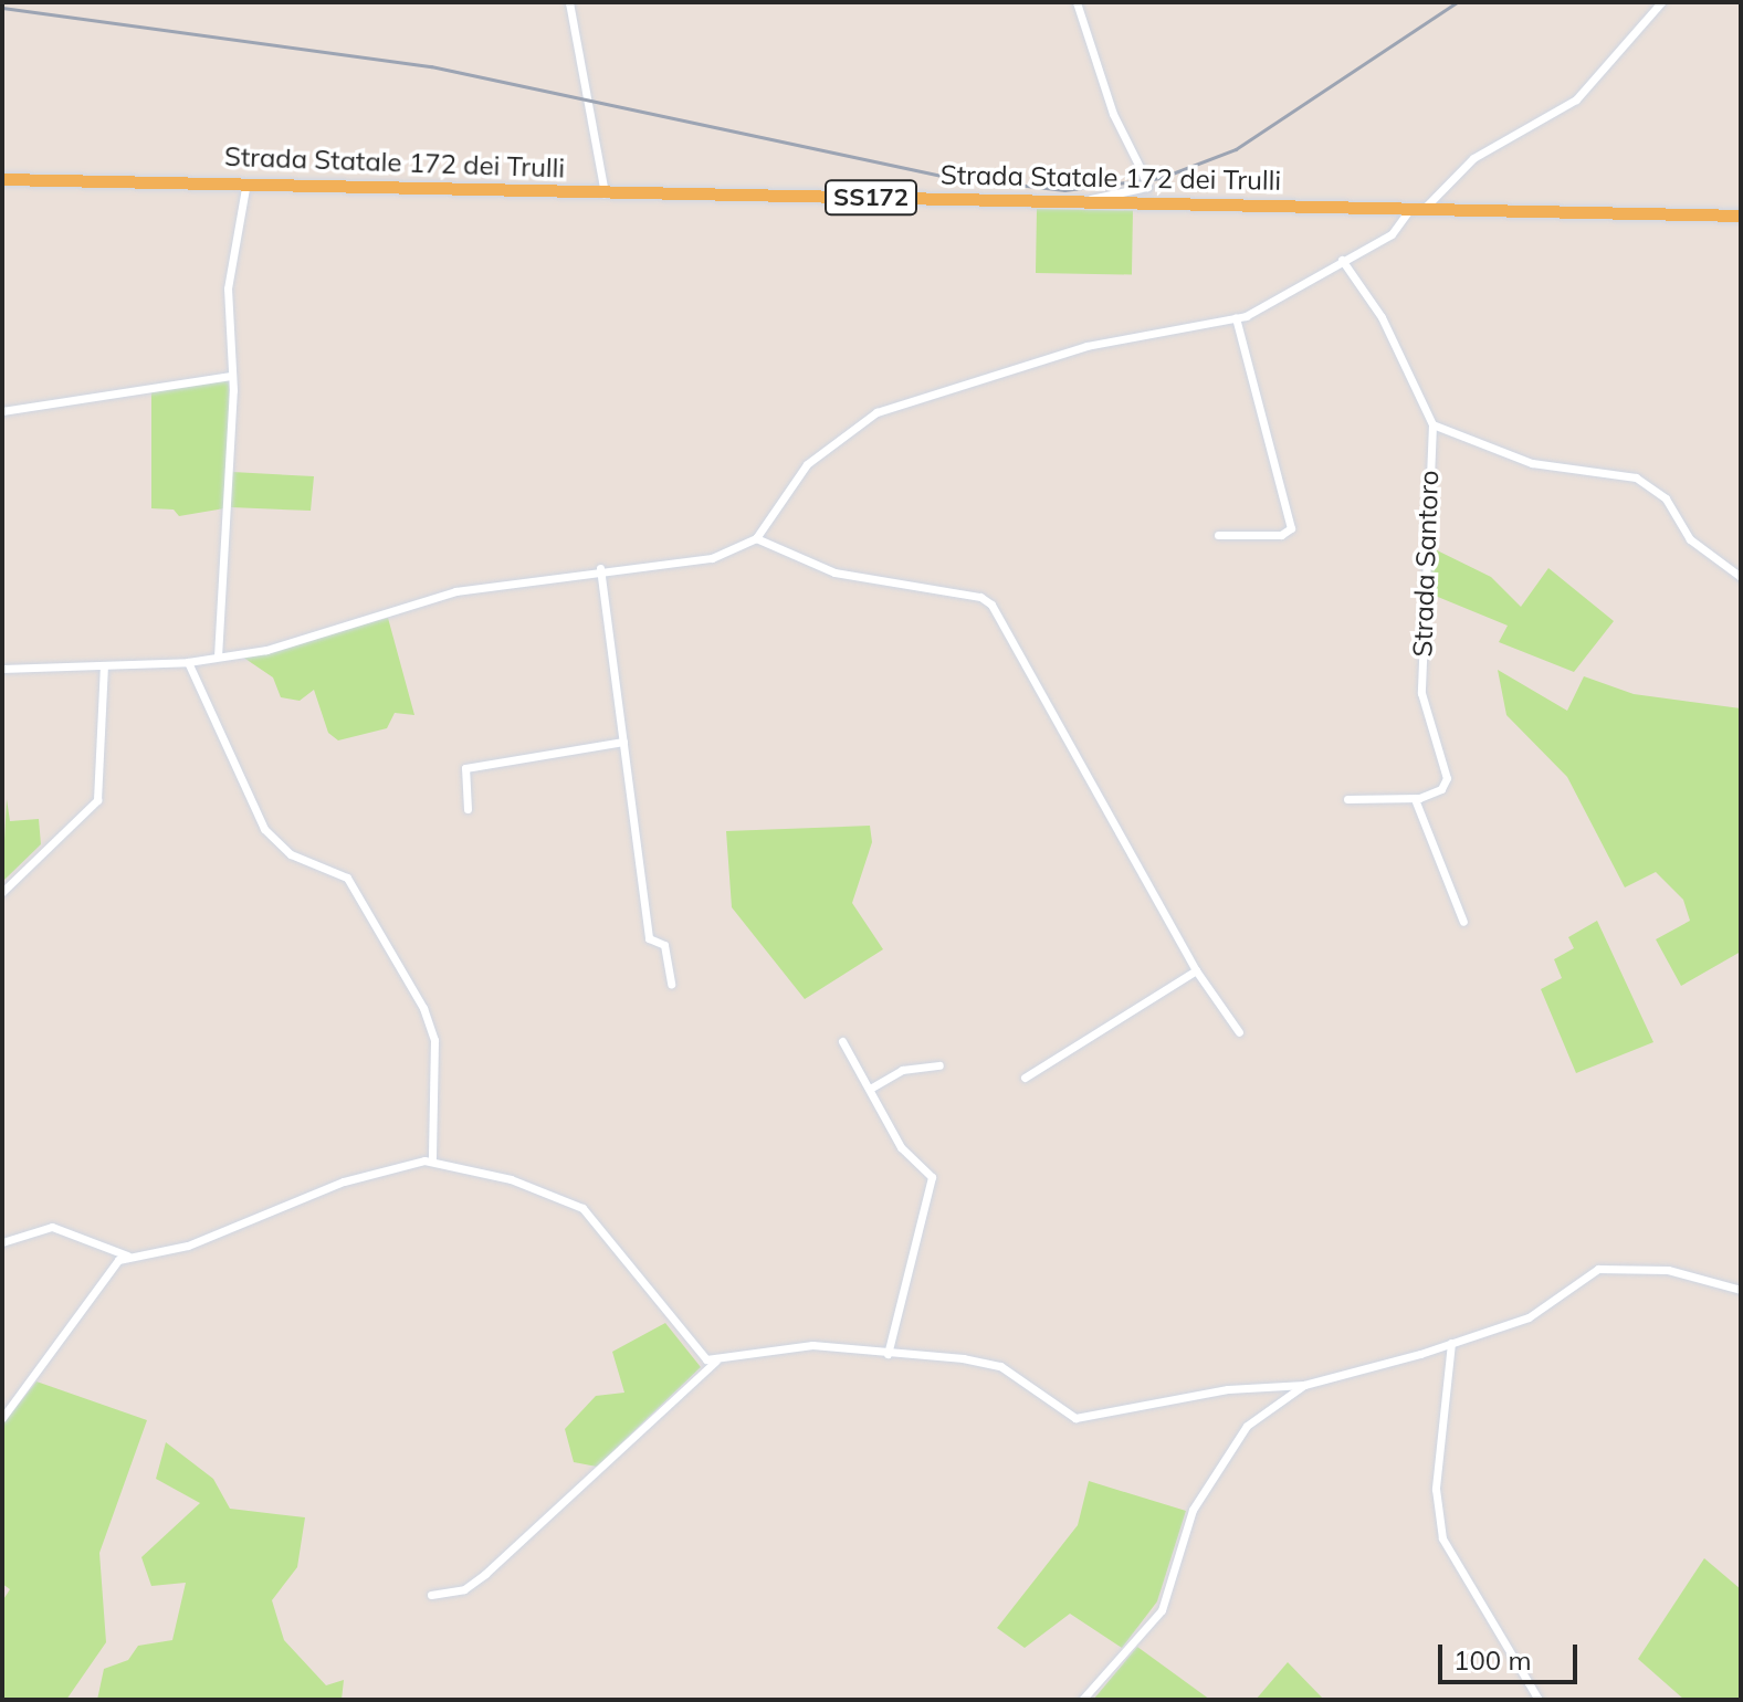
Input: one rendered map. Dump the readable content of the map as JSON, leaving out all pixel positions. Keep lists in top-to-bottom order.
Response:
{
  "streets": {
    "main road": ["Strada Statale 172 dei Trulli", "SS172"],
    "street": ["Strada Santoro"]
  },
  "scale_bar": "100 m"
}
